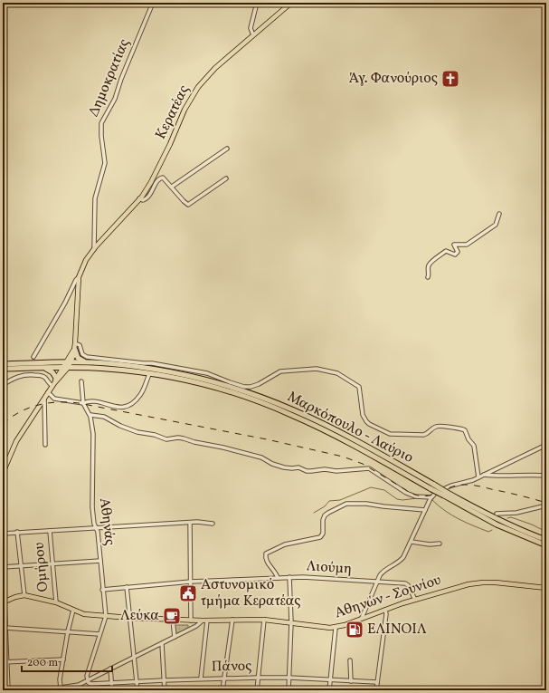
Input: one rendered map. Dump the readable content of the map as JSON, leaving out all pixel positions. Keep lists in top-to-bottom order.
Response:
{
  "streets": {
    "highway": ["Μαρκόπουλο - Λαύριο"],
    "main road": ["Κερατέας", "Αθηνών - Σουνίου"],
    "street": [
      "Δημοκρατίας",
      "Αθηνάς",
      "Ομήρου",
      "Λιούμη",
      "Πάνος"
    ]
  },
  "crossings": [
    ["Δημοκρατίας", "Κερατέας"],
    ["Αθηνάς", "Λιούμη"],
    ["Αθηνάς", "Αθηνών - Σουνίου"],
    ["Αθηνάς", "Πάνος"],
    ["Ομήρου", "Αθηνών - Σουνίου"],
    ["Λιούμη", "Αθηνών - Σουνίου"]
  ],
  "places": {
    "church": ["Άγ. Φανούριος"],
    "public building": ["Αστυνομικό τμήμα Κερατέας"],
    "cafe": ["Λεύκα"],
    "fuel station": ["ΕΛΙΝΟΙΛ"]
  },
  "scale_bar": "200 m"
}
